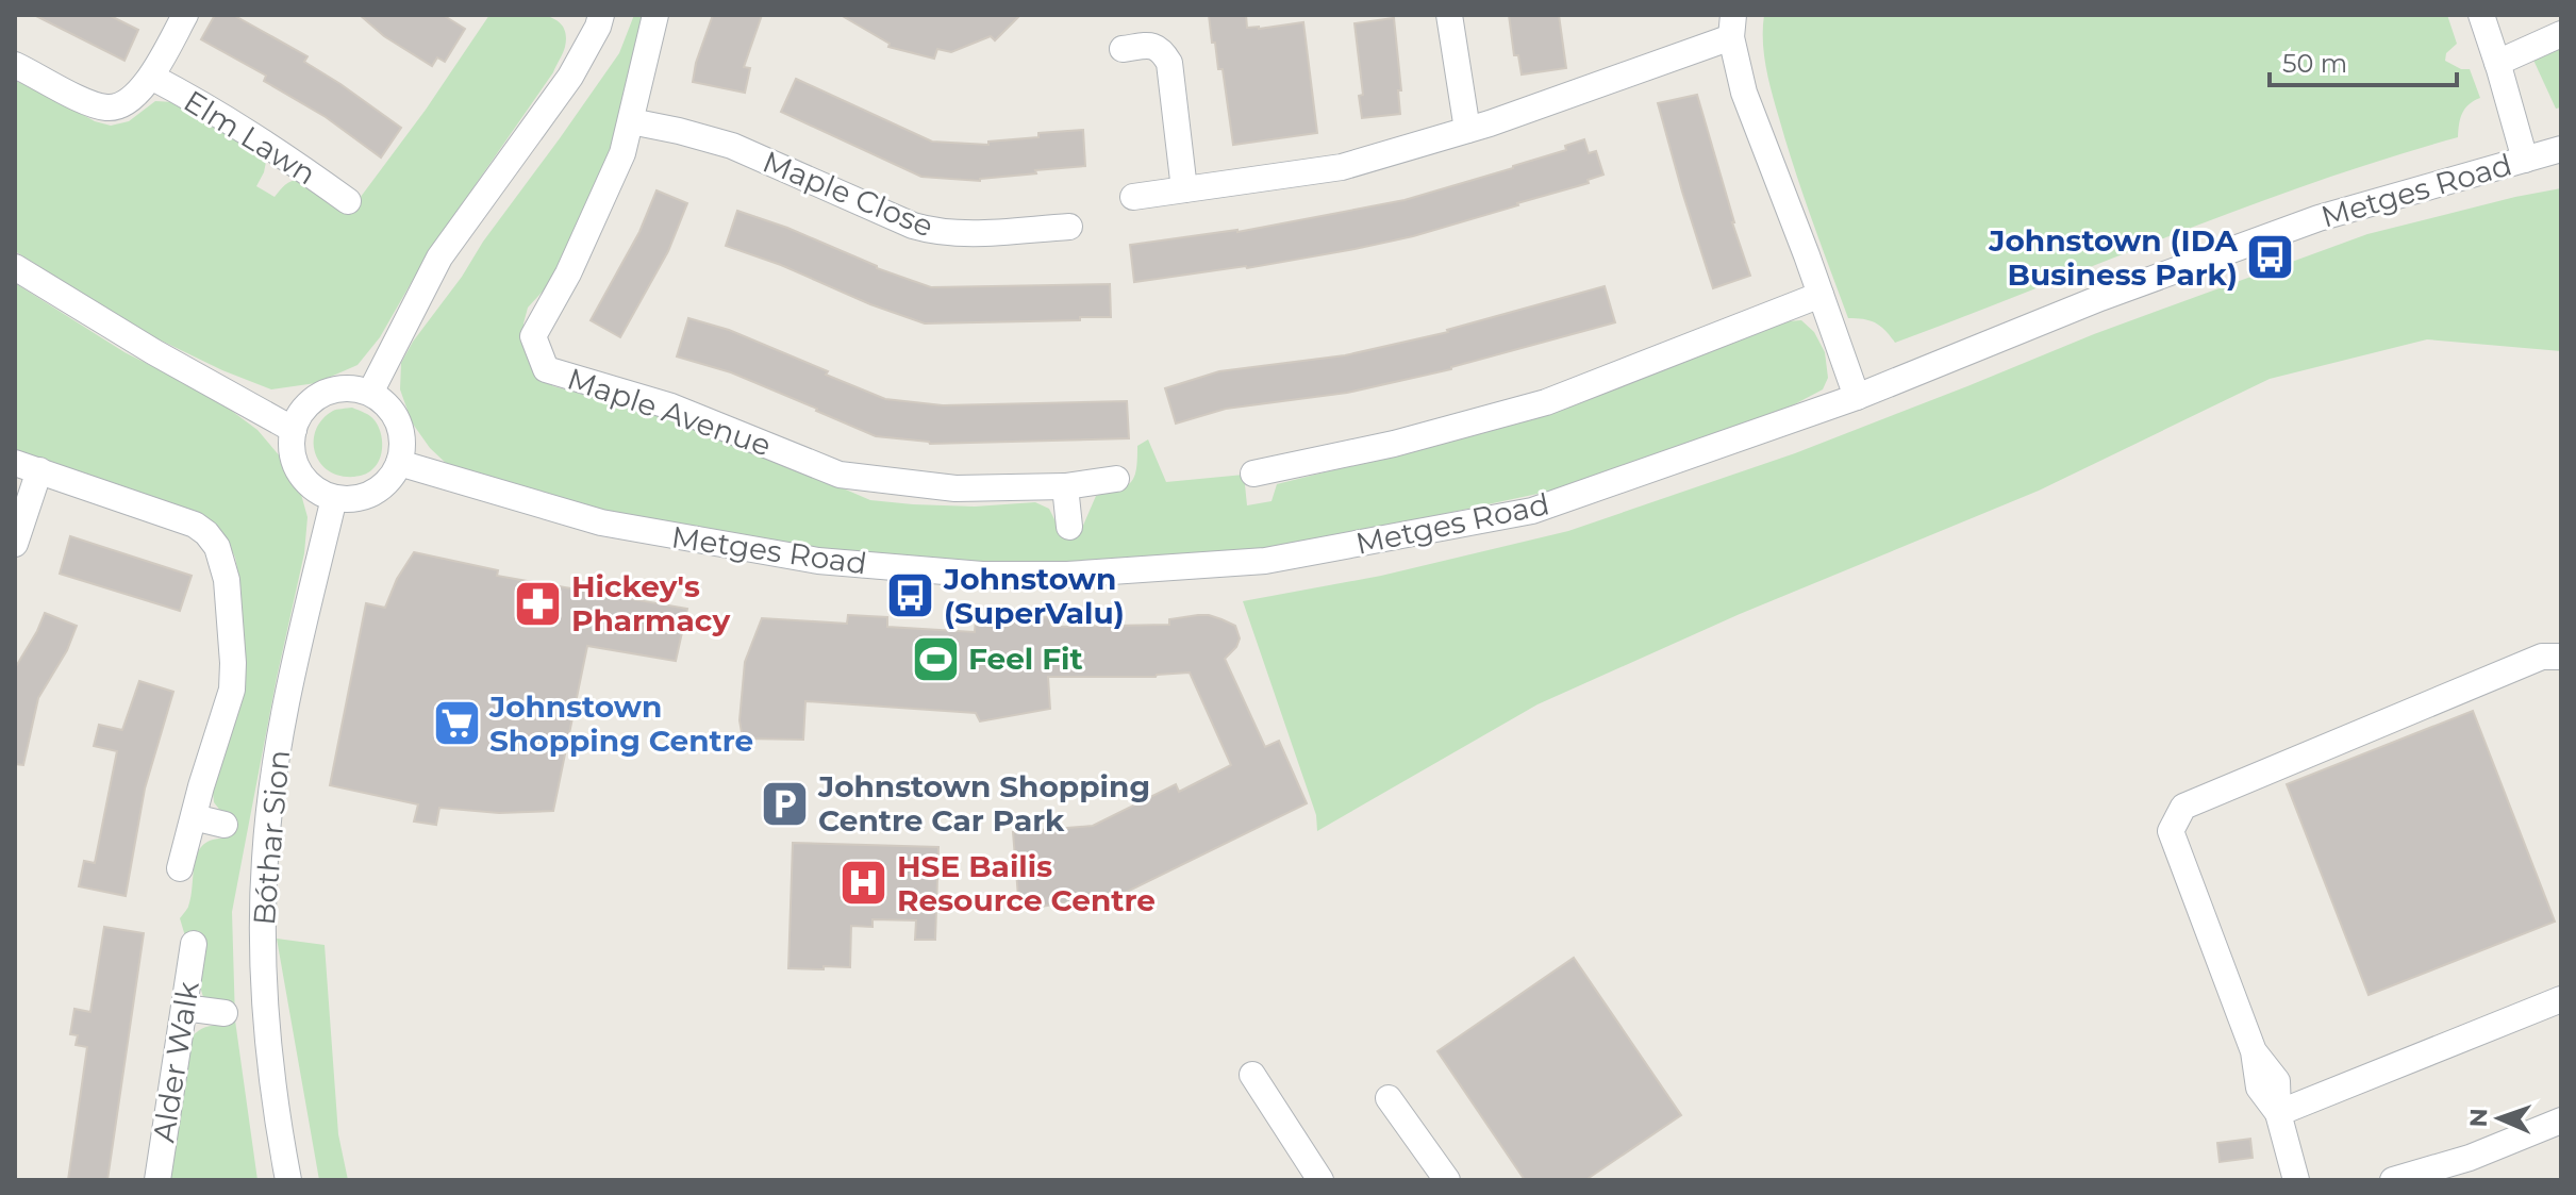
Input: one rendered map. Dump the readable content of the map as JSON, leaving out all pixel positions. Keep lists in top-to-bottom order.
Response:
{
  "streets": {
    "street": [
      "Elm Lawn",
      "Metges Road",
      "Maple Close",
      "Maple Avenue",
      "Bóthar Sion",
      "Alder Walk"
    ]
  },
  "crossings": [
    ["Metges Road", "Bóthar Sion"],
    ["Maple Close", "Maple Avenue"]
  ],
  "places": {
    "bus stop": ["Johnstown (IDA Business Park)", "Johnstown (SuperValu)"],
    "pharmacy": ["Hickey's Pharmacy"],
    "sports": ["Feel Fit"],
    "supermarket": ["Johnstown Shopping Centre"],
    "parking": ["Johnstown Shopping Centre Car Park"],
    "hospital": ["HSE Bailis Resource Centre"]
  },
  "scale_bar": "50 m",
  "north": "left"
}
